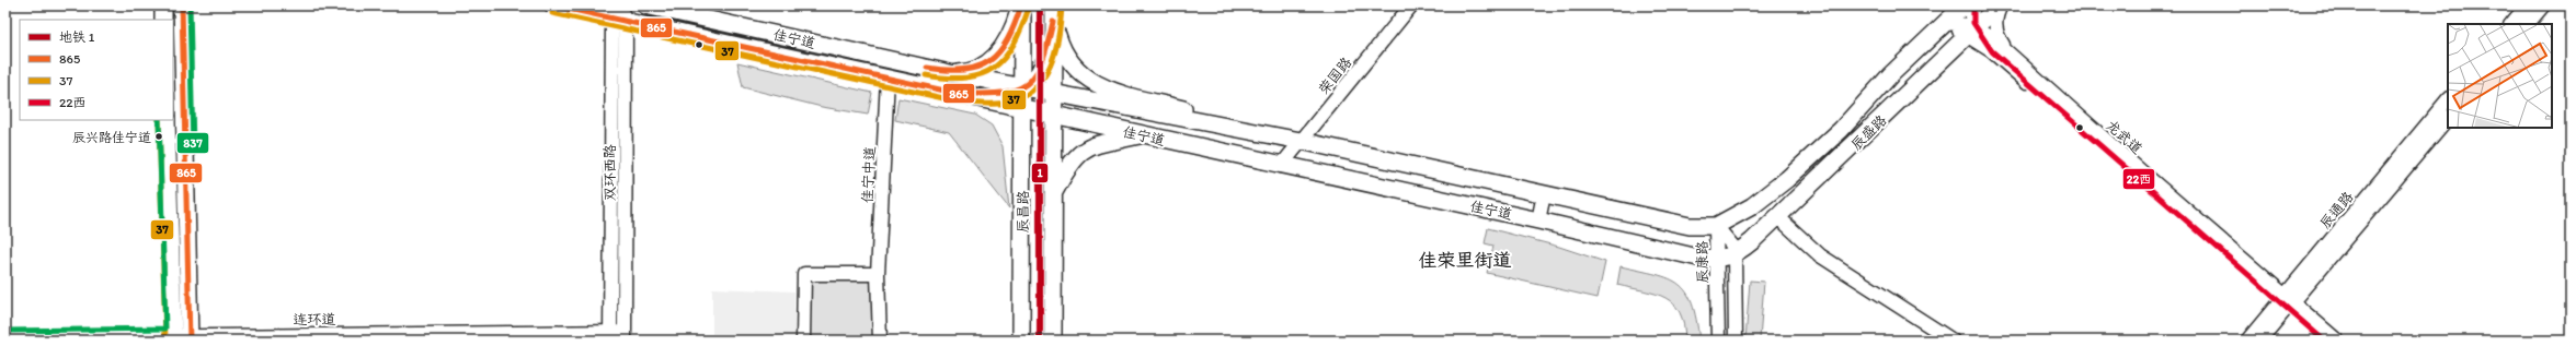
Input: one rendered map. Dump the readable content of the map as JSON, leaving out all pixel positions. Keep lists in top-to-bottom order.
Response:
{
  "streets": {
    "main road": ["佳宁道", "辰盛路", "辰昌路"],
    "street": [
      "荣国路",
      "龙武道",
      "双环西路",
      "佳宁中道",
      "辰通路",
      "辰康路",
      "连环道"
    ]
  },
  "crossings": [
    ["佳宁道", "荣国路"],
    ["佳宁道", "辰盛路"],
    ["佳宁道", "双环西路"],
    ["佳宁道", "佳宁中道"],
    ["佳宁道", "辰昌路"],
    ["佳宁道", "辰康路"],
    ["辰盛路", "龙武道"],
    ["辰盛路", "辰康路"],
    ["龙武道", "辰通路"],
    ["双环西路", "连环道"]
  ],
  "districts": ["佳荣里街道"],
  "places": ["辰兴路佳宁道"],
  "lines": [
    "metro line 1",
    "transit line 865",
    "transit line 37",
    "transit line 22西",
    "transit line 837"
  ],
  "legend": [
    "地铁 1",
    "865",
    "37",
    "22西"
  ]
}
